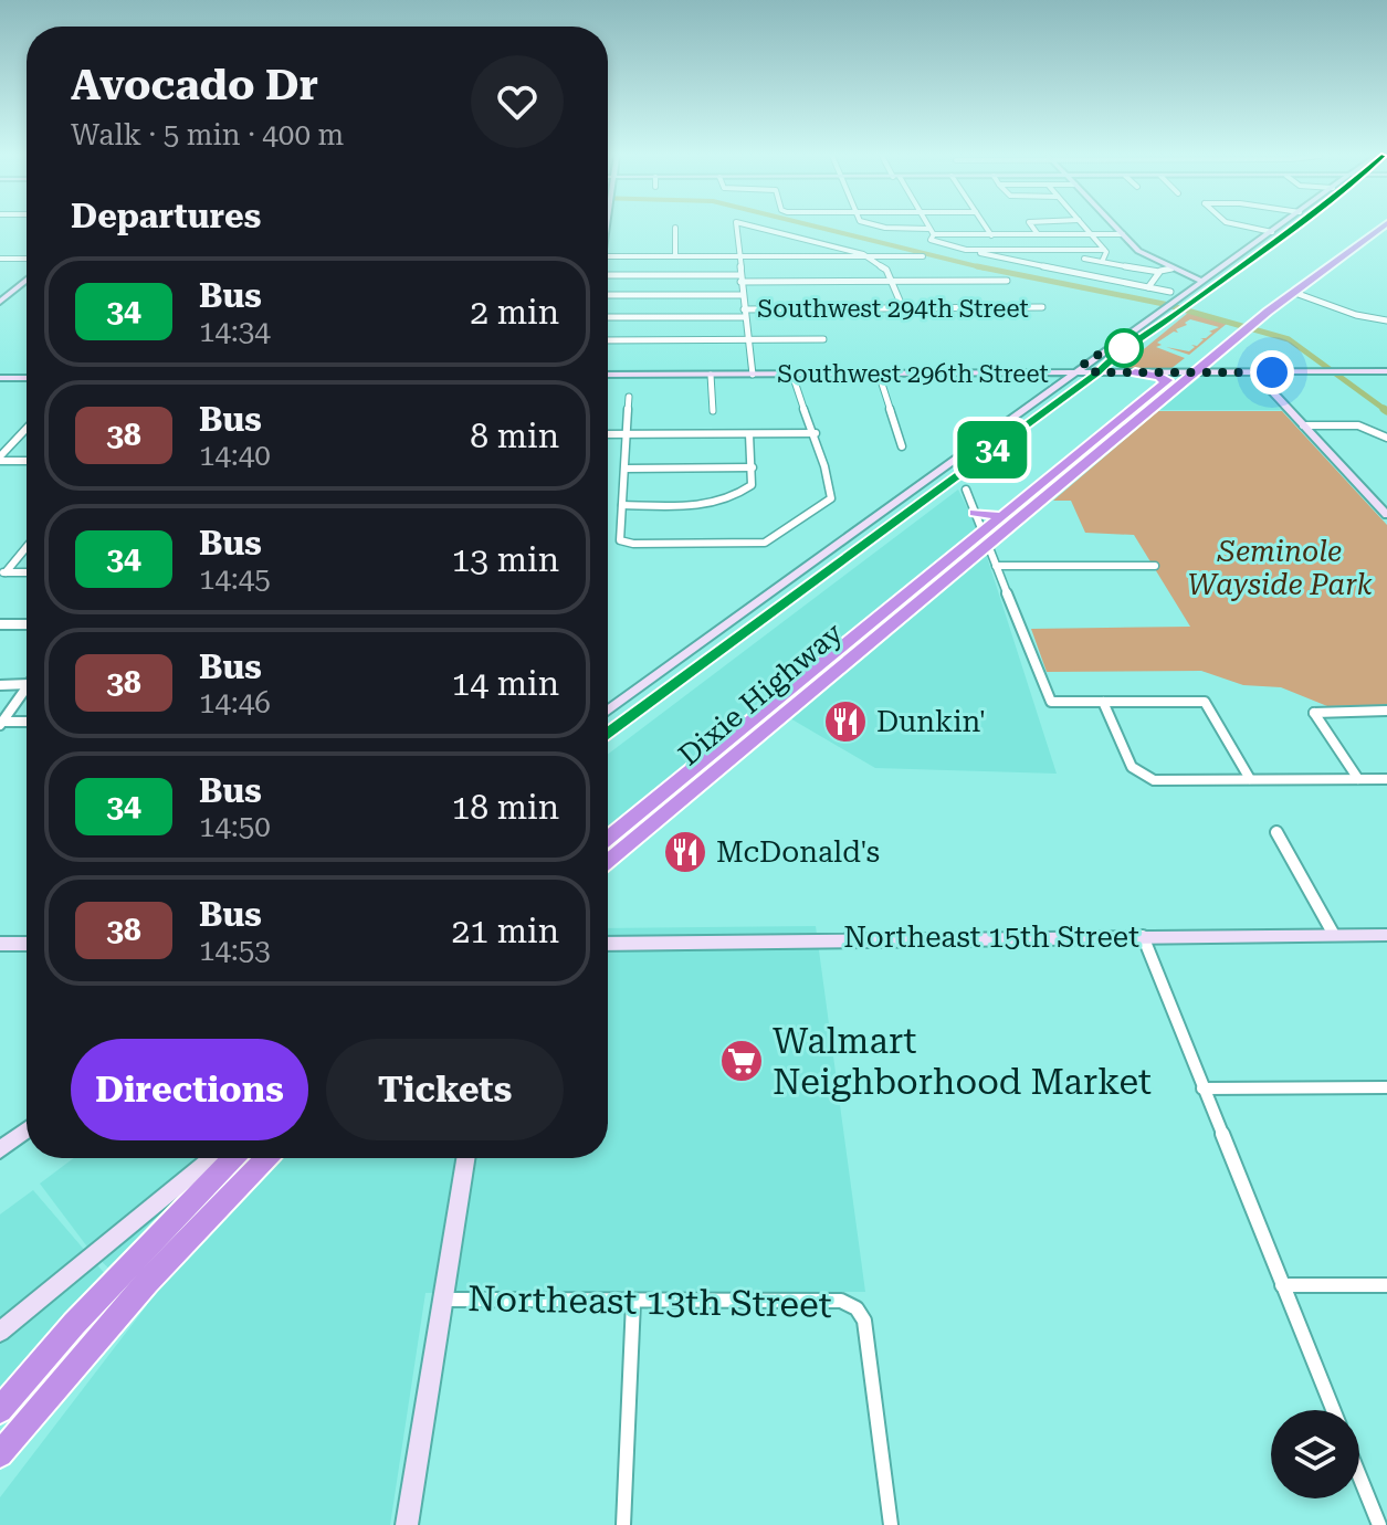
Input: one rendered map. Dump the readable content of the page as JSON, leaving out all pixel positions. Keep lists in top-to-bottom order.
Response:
{
  "streets": {
    "highway": ["Dixie Highway"],
    "street": [
      "Southwest 294th Street",
      "Southwest 296th Street",
      "Northeast 15th Street",
      "Northeast 13th Street"
    ]
  },
  "parks": ["Seminole Wayside Park"],
  "places": {
    "restaurant": ["Dunkin'", "McDonald's"],
    "supermarket": ["Walmart Neighborhood Market"]
  },
  "lines": ["bus line 34"],
  "page": {
    "on_map": "34",
    "heading": [
      ["Avocado Dr", "Walk · 5 min · 400 m"],
      "Departures"
    ],
    "list": [
      {
        "mark": "34",
        "name": "Bus",
        "note": "14:34",
        "value": "2 min"
      },
      {
        "mark": "38",
        "name": "Bus",
        "note": "14:40",
        "value": "8 min"
      },
      {
        "mark": "34",
        "name": "Bus",
        "note": "14:45",
        "value": "13 min"
      },
      {
        "mark": "38",
        "name": "Bus",
        "note": "14:46",
        "value": "14 min"
      },
      {
        "mark": "34",
        "name": "Bus",
        "note": "14:50",
        "value": "18 min"
      },
      {
        "mark": "38",
        "name": "Bus",
        "note": "14:53",
        "value": "21 min"
      }
    ],
    "buttons": ["Directions", "Tickets"]
  }
}
